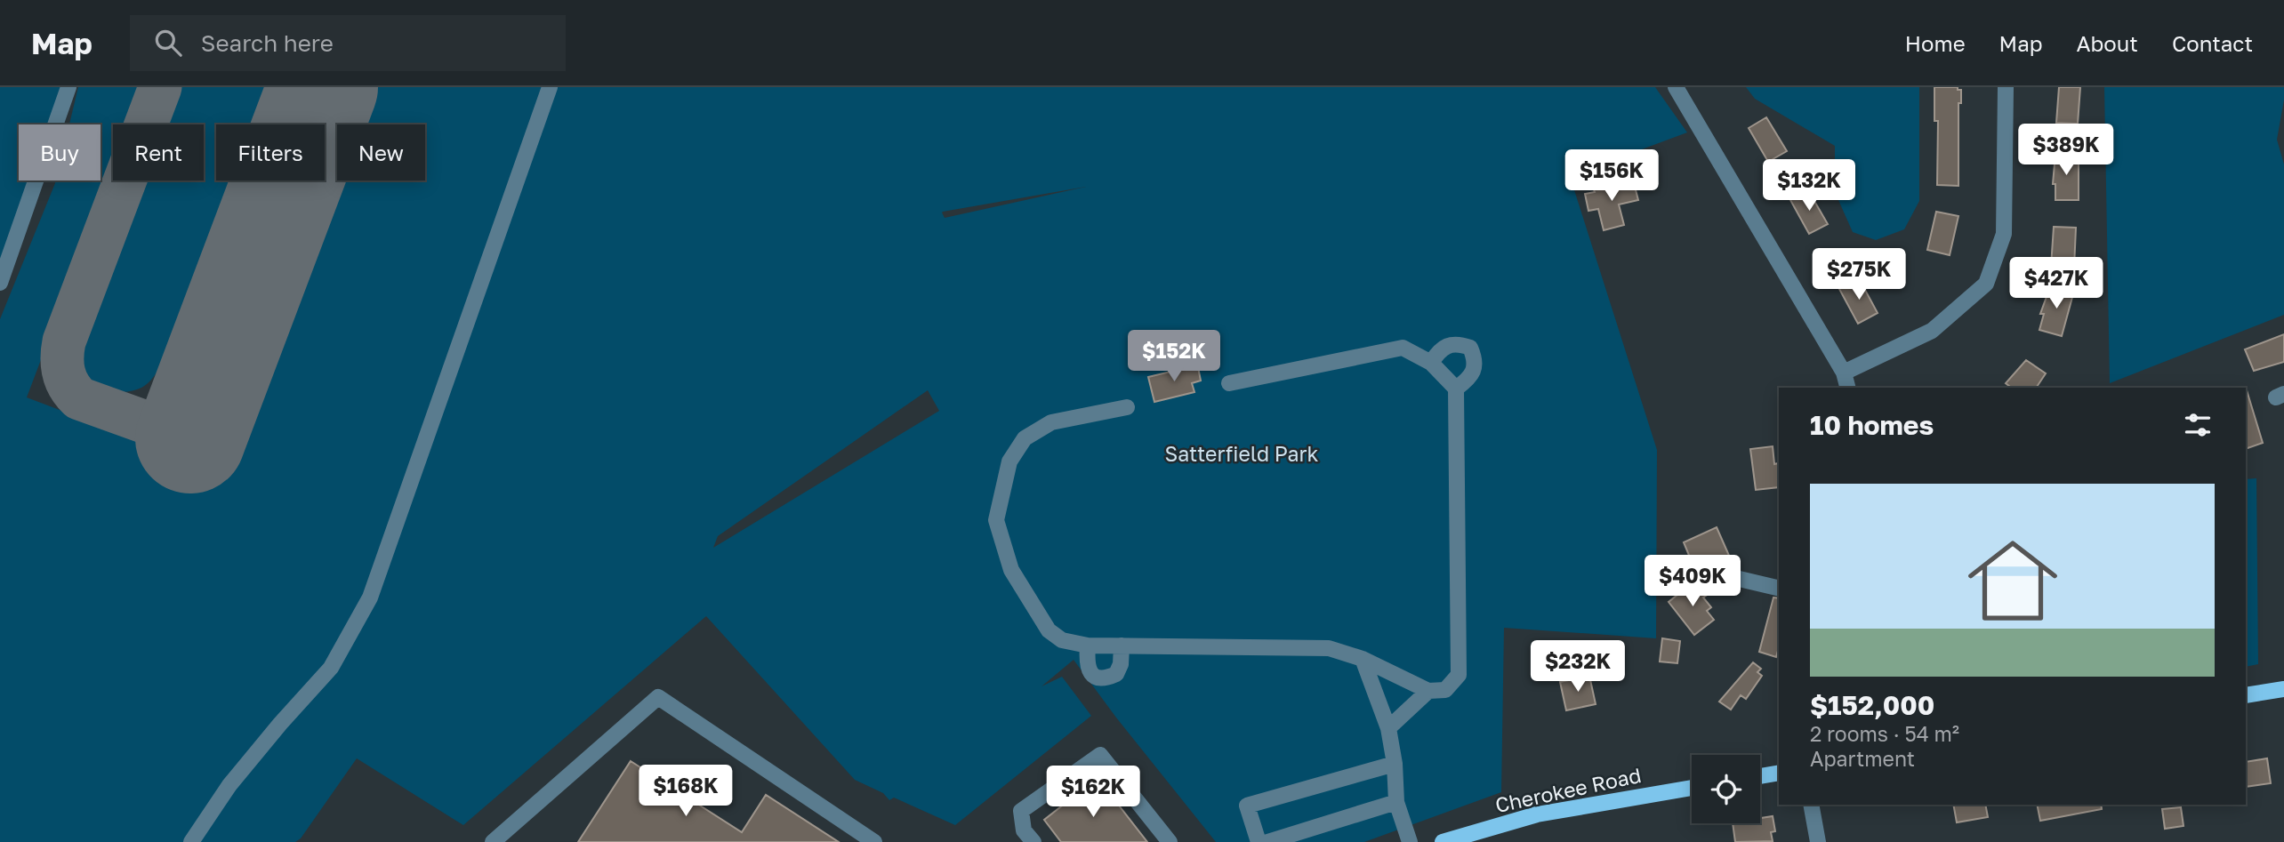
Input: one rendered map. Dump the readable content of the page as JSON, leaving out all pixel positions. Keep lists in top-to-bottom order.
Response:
{
  "streets": {
    "main road": ["Cherokee Road"]
  },
  "parks": ["Satterfield Park"],
  "page": {
    "header": "Map",
    "search": "Search here",
    "nav": [
      "Home",
      "Map",
      "About",
      "Contact"
    ],
    "price": [
      "$389K",
      "$156K",
      "$132K",
      "$275K",
      "$427K",
      "$152K",
      "$409K",
      "$232K",
      "$168K",
      "$162K"
    ],
    "chip": [
      "Buy",
      "Rent",
      "Filters",
      "New"
    ],
    "heading": "10 homes",
    "list": [
      {
        "name": "$152,000",
        "note": "2 rooms · 54 m² · Apartment"
      }
    ]
  }
}
